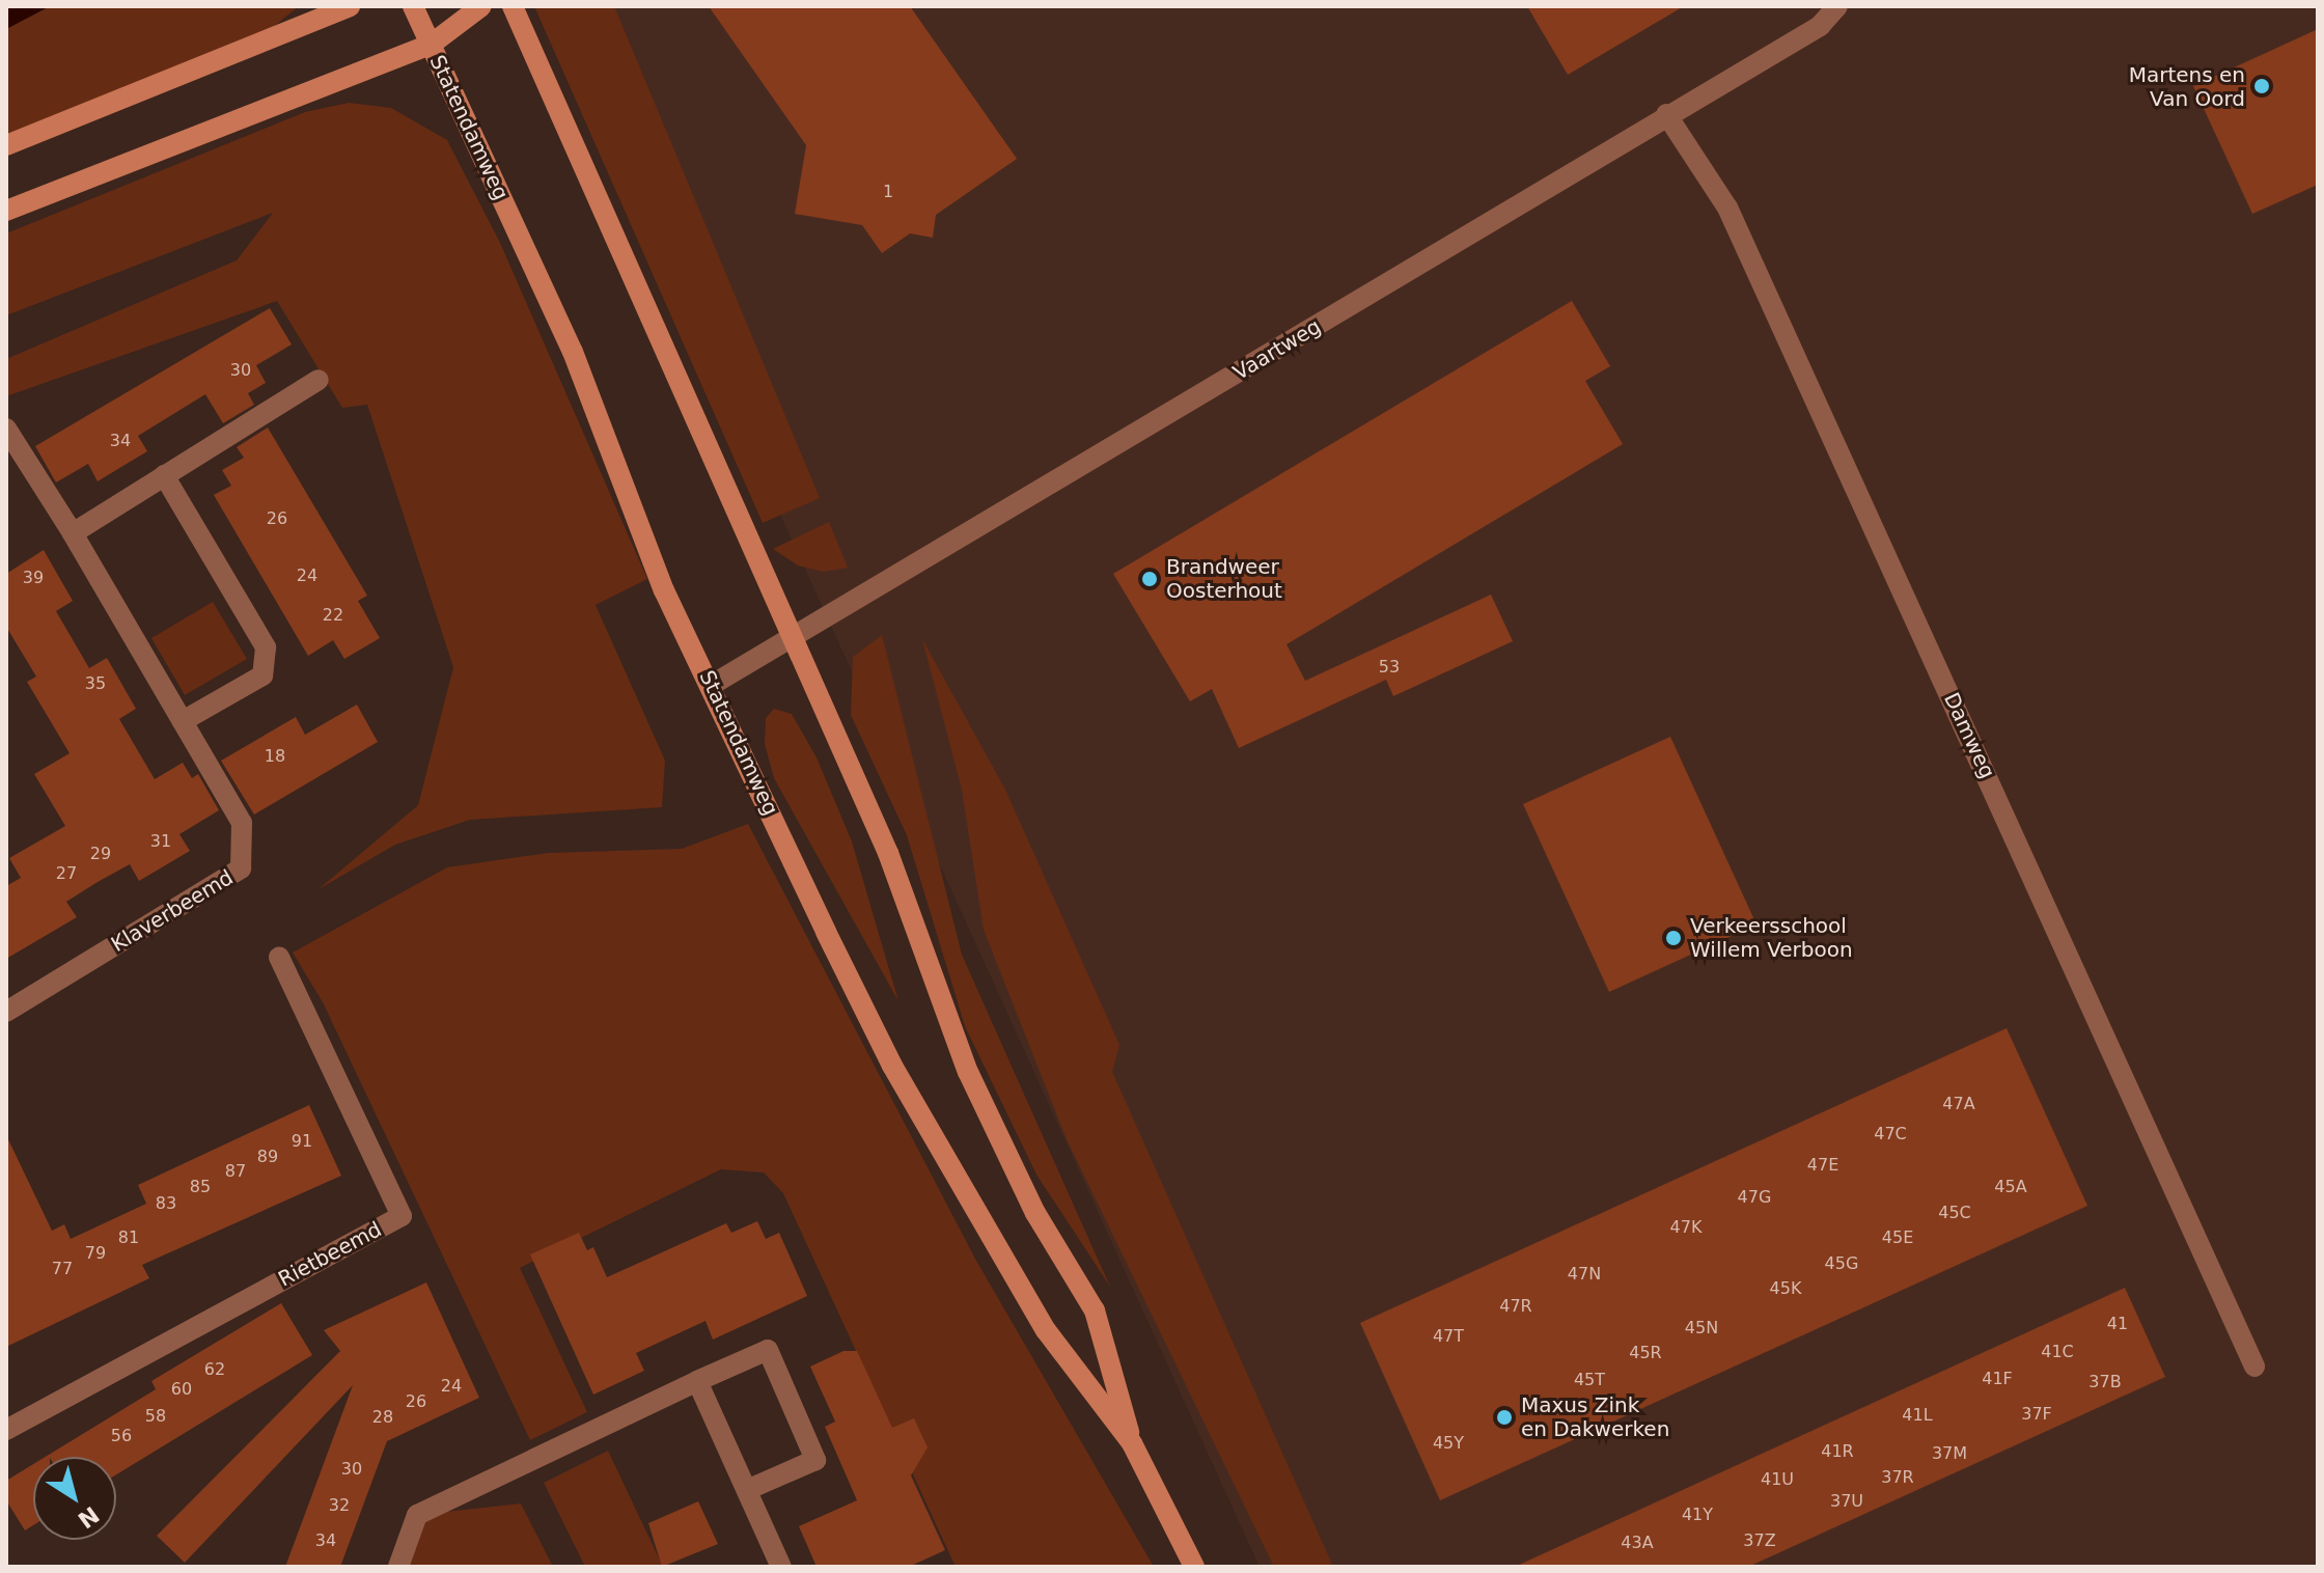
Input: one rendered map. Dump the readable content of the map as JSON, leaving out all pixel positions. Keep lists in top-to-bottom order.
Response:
{
  "streets": {
    "main road": ["Statendamweg"],
    "street": [
      "Vaartweg",
      "Damweg",
      "Klaverbeemd",
      "Rietbeemd"
    ]
  },
  "crossings": [
    ["Statendamweg", "Vaartweg"],
    ["Vaartweg", "Damweg"]
  ],
  "places": [
    "Martens en Van Oord",
    "Brandweer Oosterhout",
    "Verkeersschool Willem Verboon",
    "Maxus Zink en Dakwerken"
  ],
  "house_numbers": [
    "1",
    "30",
    "34",
    "26",
    "24",
    "39",
    "22",
    "53",
    "35",
    "18",
    "31",
    "29",
    "27",
    "47A",
    "47C",
    "91",
    "89",
    "47E",
    "87",
    "85",
    "45A",
    "47G",
    "83",
    "45C",
    "47K",
    "81",
    "45E",
    "79",
    "45G",
    "77",
    "47N",
    "45K",
    "47R",
    "41",
    "45N",
    "47T",
    "41C",
    "45R",
    "62",
    "41F",
    "45T",
    "37B",
    "24",
    "60",
    "26",
    "37F",
    "41L",
    "58",
    "28",
    "56",
    "45Y",
    "41R",
    "37M",
    "30",
    "37R",
    "41U",
    "37U",
    "32",
    "41Y",
    "34",
    "37Z",
    "43A"
  ],
  "north": "bottom right"
}
